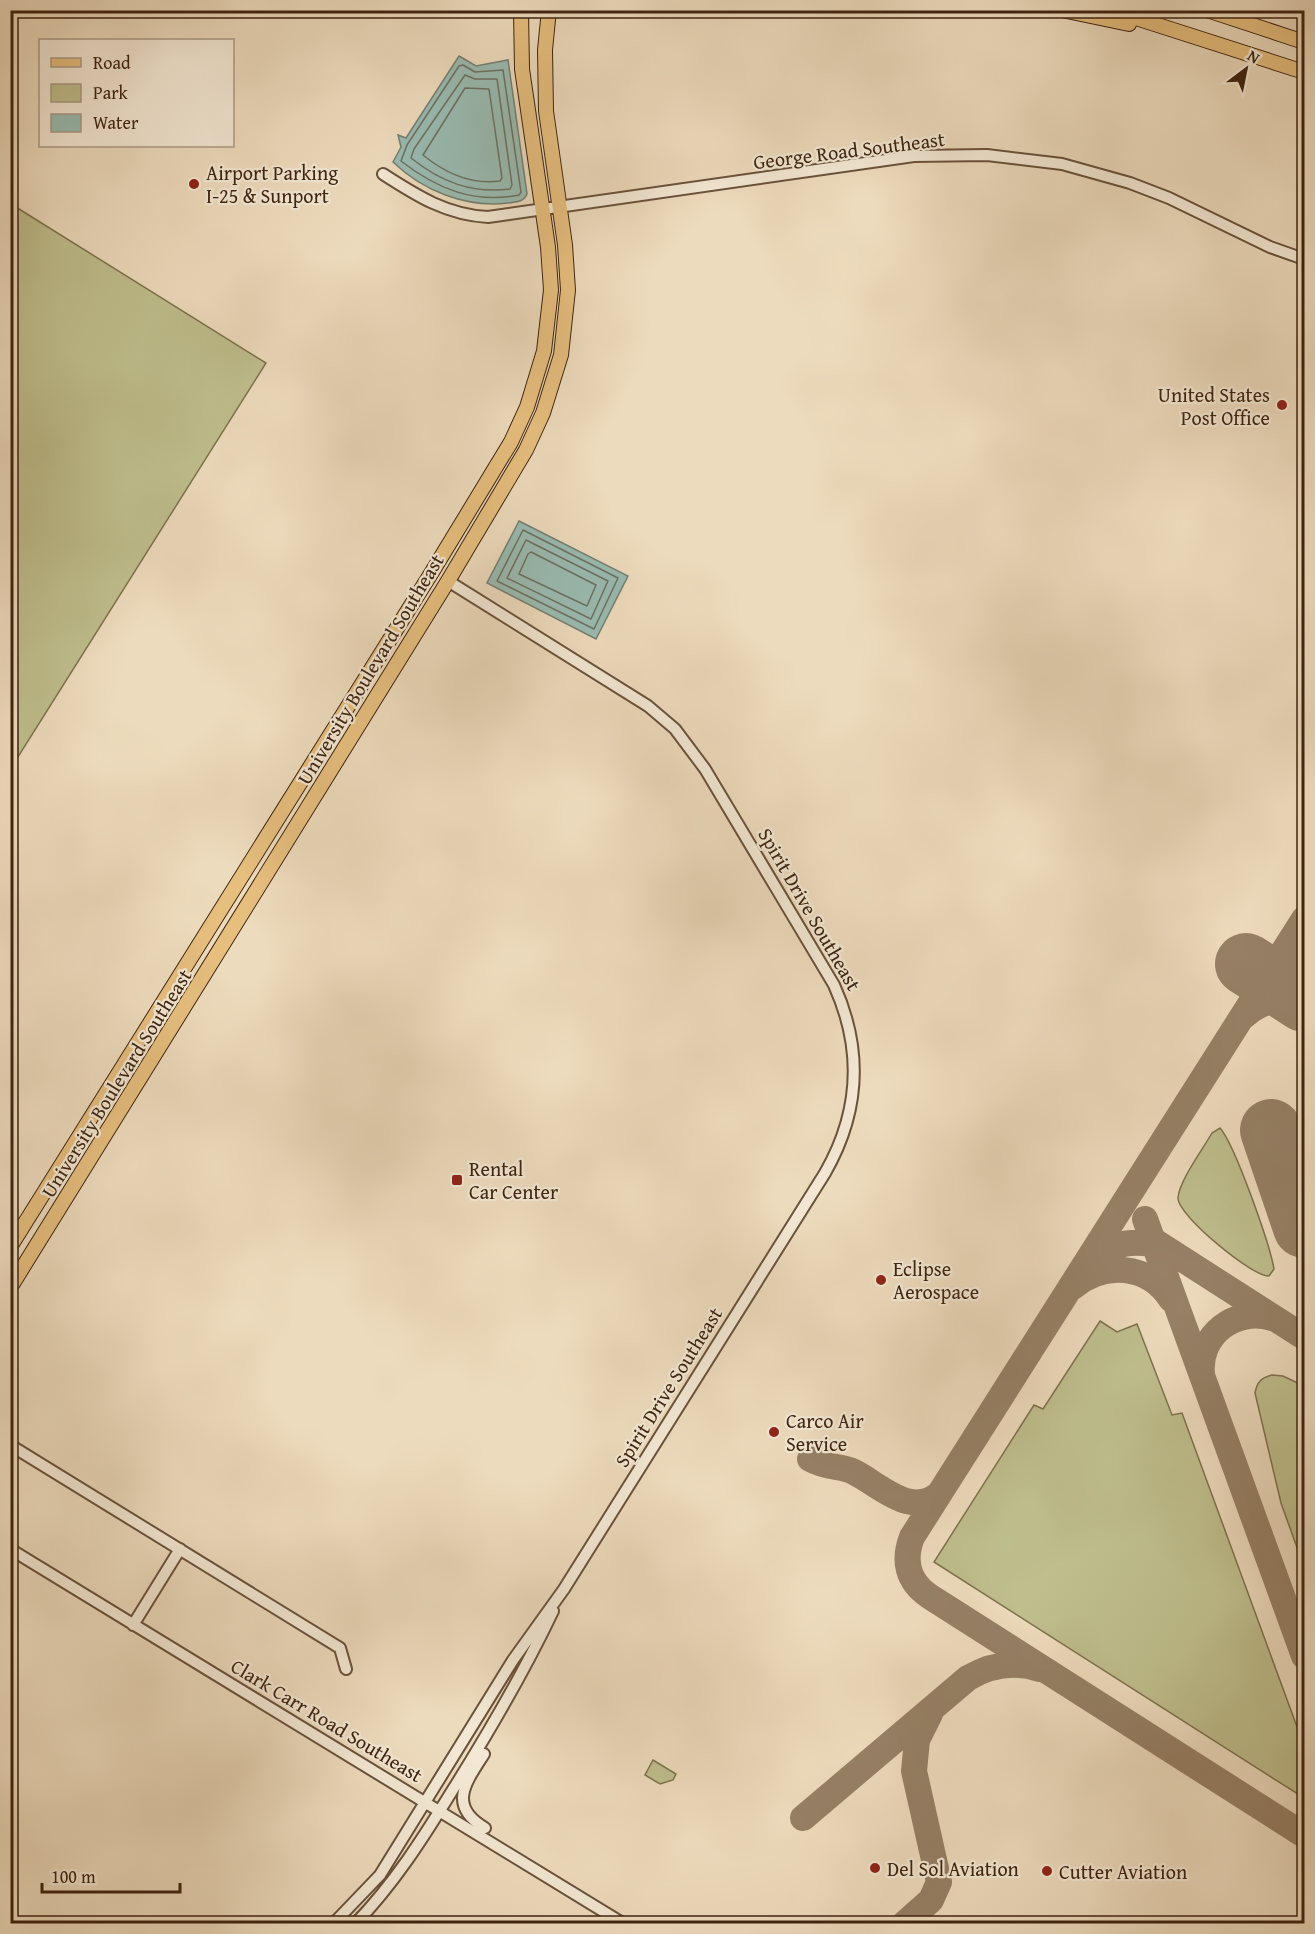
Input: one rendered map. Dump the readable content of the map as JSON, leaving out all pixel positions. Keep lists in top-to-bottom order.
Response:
{
  "streets": {
    "main road": ["University Boulevard Southeast", "Spirit Drive Southeast"],
    "street": ["George Road Southeast", "Clark Carr Road Southeast"]
  },
  "crossings": [
    ["George Road Southeast", "University Boulevard Southeast"],
    ["University Boulevard Southeast", "Spirit Drive Southeast"]
  ],
  "places": {
    "other": [
      "Airport Parking I-25 & Sunport",
      "United States Post Office",
      "Eclipse Aerospace",
      "Carco Air Service",
      "Del Sol Aviation",
      "Cutter Aviation"
    ],
    "transit": ["Rental Car Center"]
  },
  "legend": ["Road", "Park", "Water"],
  "scale_bar": "100 m",
  "north": "top right"
}
